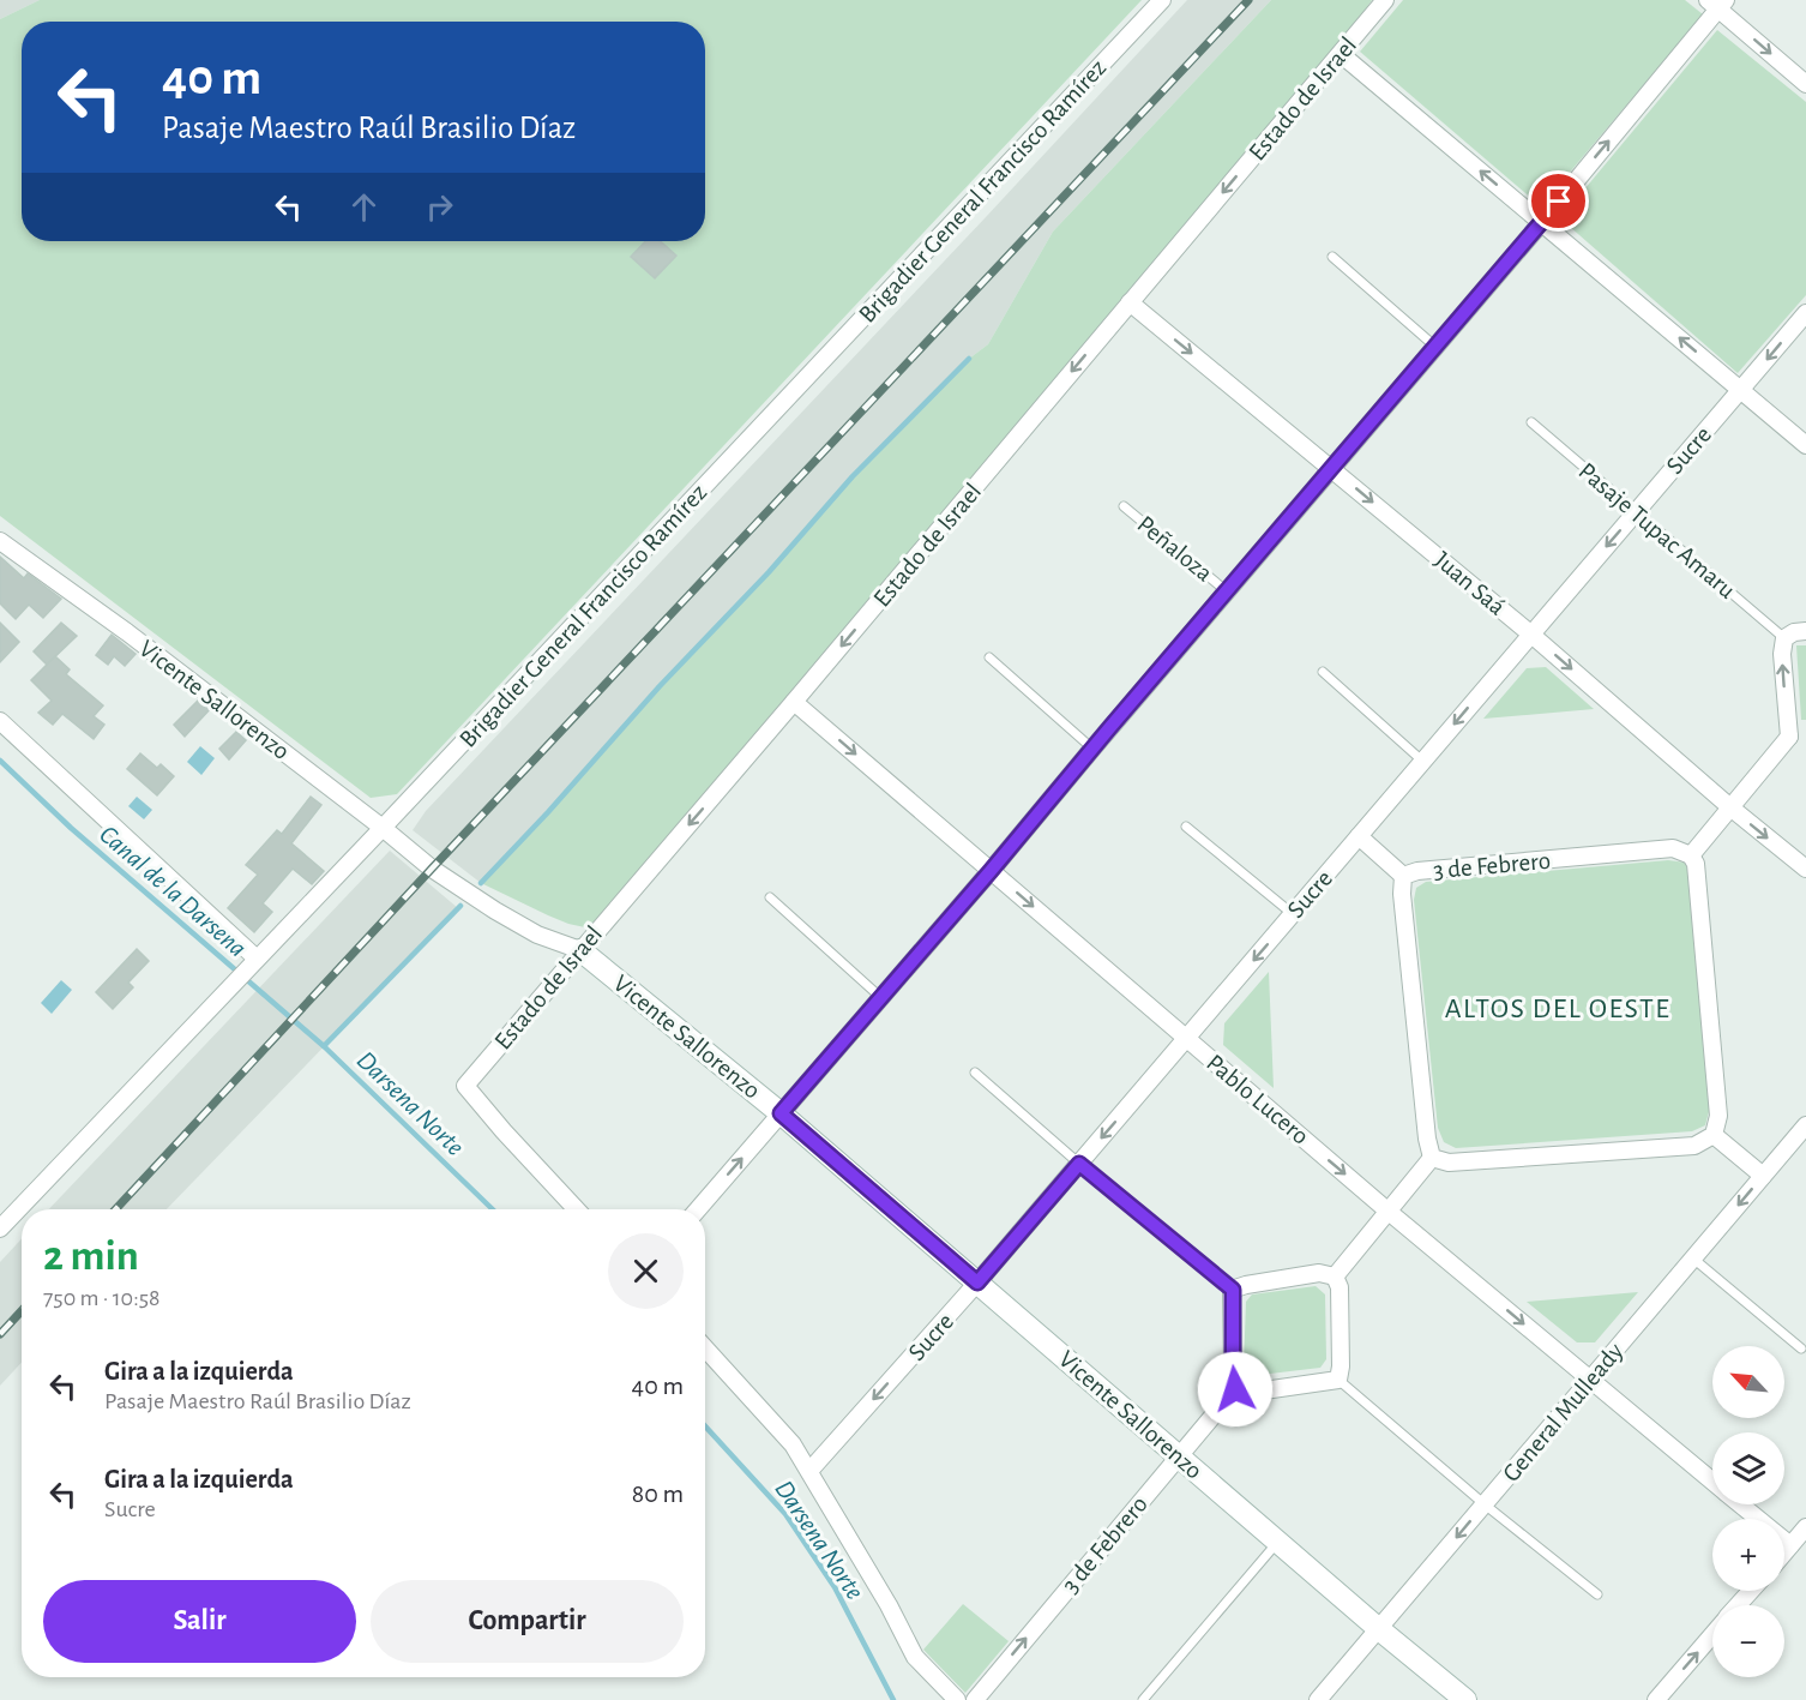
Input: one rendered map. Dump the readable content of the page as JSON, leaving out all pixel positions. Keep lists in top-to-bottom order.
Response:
{
  "streets": {
    "street": [
      "Estado de Israel",
      "Brigadier General Francisco Ramírez",
      "Sucre",
      "Juan Saá",
      "Vicente Sallorenzo",
      "3 de Febrero",
      "Pablo Lucero",
      "General Mulleady"
    ],
    "lane": ["Pasaje Tupac Amaru", "Peñaloza"]
  },
  "crossings": [
    ["Estado de Israel", "Juan Saá"],
    ["Estado de Israel", "Vicente Sallorenzo"],
    ["Estado de Israel", "Pablo Lucero"],
    ["Brigadier General Francisco Ramírez", "Vicente Sallorenzo"],
    ["Sucre", "Pasaje Tupac Amaru"],
    ["Sucre", "Juan Saá"],
    ["Sucre", "Vicente Sallorenzo"],
    ["Sucre", "Pablo Lucero"],
    ["Vicente Sallorenzo", "3 de Febrero"],
    ["Vicente Sallorenzo", "General Mulleady"],
    ["Pablo Lucero", "General Mulleady"]
  ],
  "one_way": [
    "Estado de Israel",
    "Sucre",
    "Juan Saá",
    "Pablo Lucero",
    "General Mulleady"
  ],
  "districts": ["ALTOS DEL OESTE"],
  "water": ["Canal de la Darsena", "Darsena Norte"],
  "north": "top left",
  "page": {
    "turn": ["40 m", "Pasaje Maestro Raúl Brasilio Díaz"],
    "heading": ["2 min", "750 m · 10:58"],
    "list": [
      {
        "name": "Gira a la izquierda",
        "note": "Pasaje Maestro Raúl Brasilio Díaz",
        "value": "40 m"
      },
      {
        "name": "Gira a la izquierda",
        "note": "Sucre",
        "value": "80 m"
      }
    ],
    "map_buttons": ["+", "−"],
    "buttons": ["Salir", "Compartir"]
  }
}
